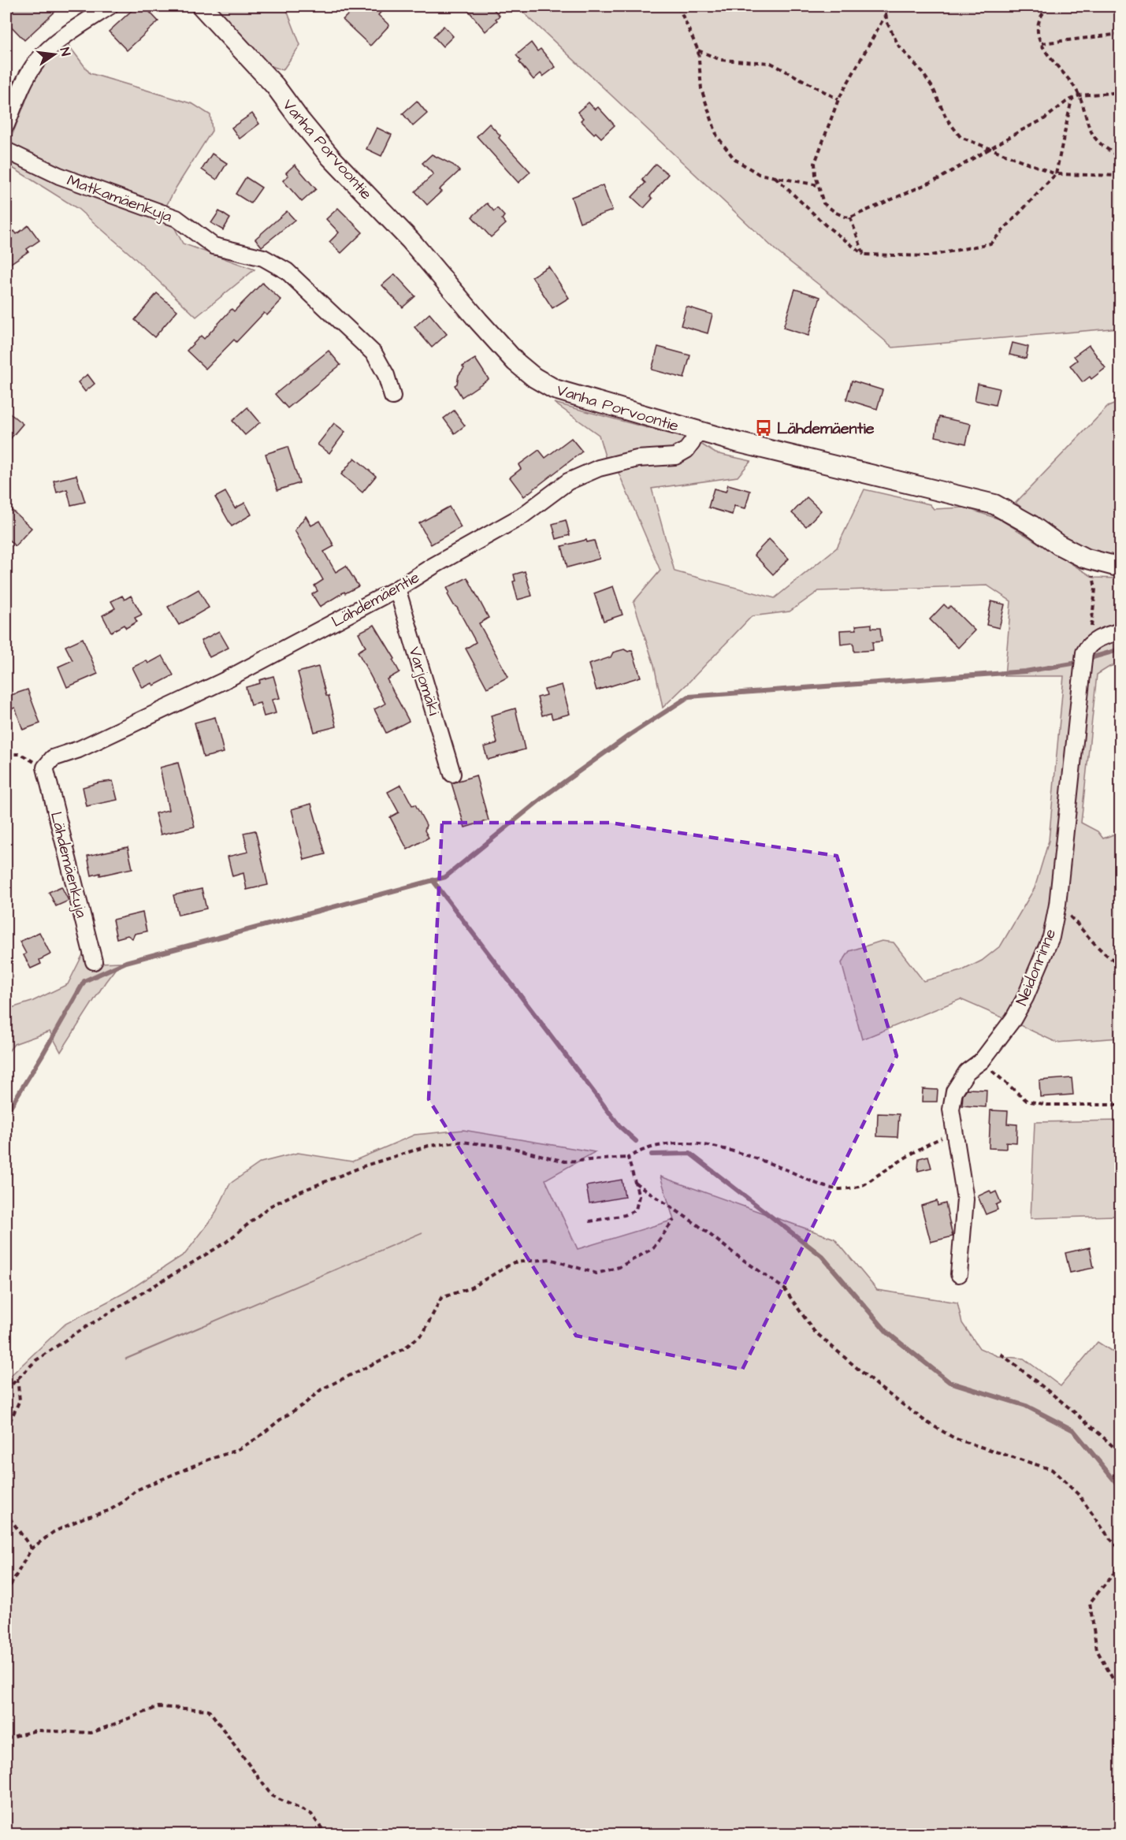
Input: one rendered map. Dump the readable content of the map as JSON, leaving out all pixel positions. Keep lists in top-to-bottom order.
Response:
{
  "streets": {
    "street": [
      "Vanha Porvoontie",
      "Matkamäenkuja",
      "Lähdemäentie",
      "Varjomäki",
      "Lähdemäenkuja",
      "Neidonrinne"
    ]
  },
  "crossings": [
    ["Vanha Porvoontie", "Lähdemäentie"],
    ["Lähdemäentie", "Varjomäki"],
    ["Lähdemäentie", "Lähdemäenkuja"]
  ],
  "places": {
    "bus stop": ["Lähdemäentie"]
  },
  "north": "right"
}
